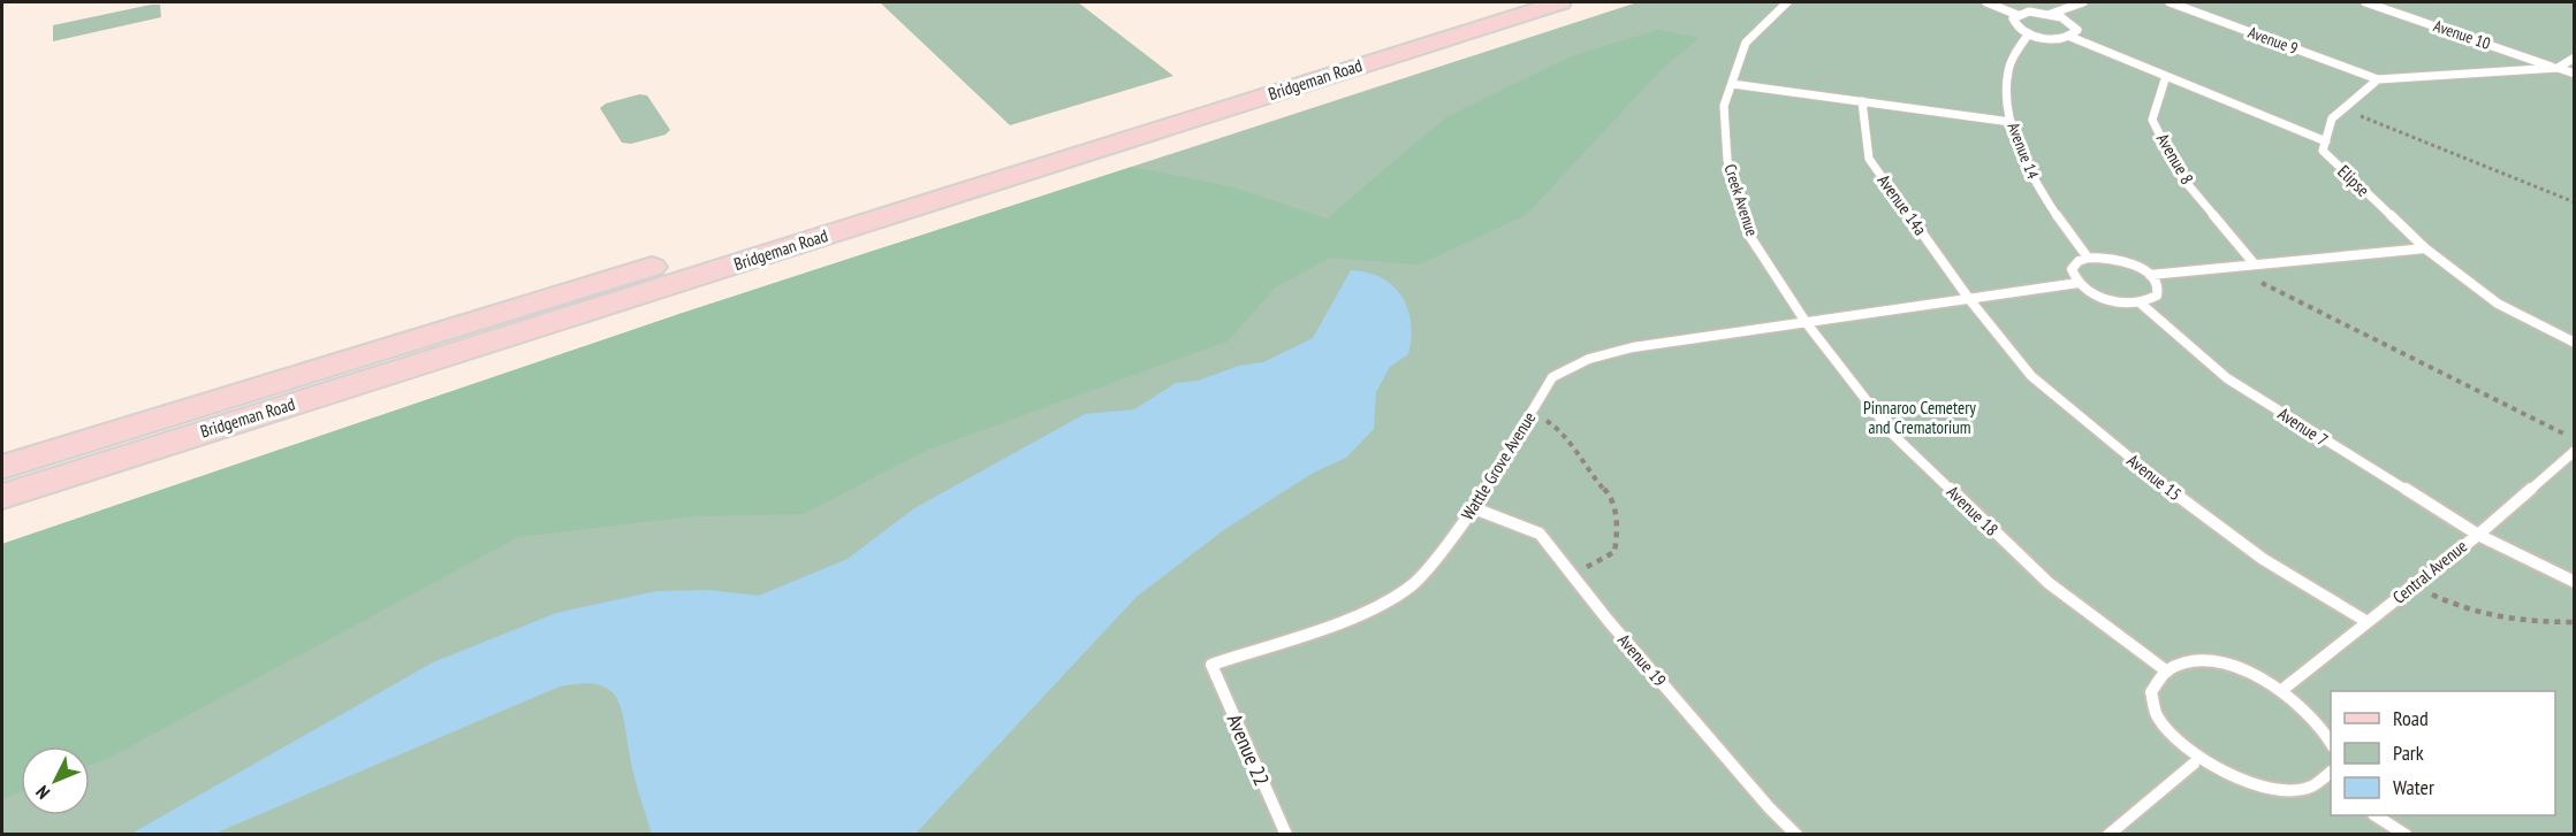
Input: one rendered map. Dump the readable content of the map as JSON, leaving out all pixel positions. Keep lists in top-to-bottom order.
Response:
{
  "streets": {
    "main road": ["Bridgeman Road"],
    "lane": [
      "Avenue 10",
      "Avenue 9",
      "Avenue 14",
      "Avenue 8",
      "Elipse",
      "Creek Avenue",
      "Avenue 14a",
      "Avenue 7",
      "Wattle Grove Avenue",
      "Avenue 15",
      "Avenue 18",
      "Central Avenue",
      "Avenue 19",
      "Avenue 22"
    ]
  },
  "crossings": [
    ["Creek Avenue", "Wattle Grove Avenue"],
    ["Creek Avenue", "Avenue 18"],
    ["Avenue 14a", "Wattle Grove Avenue"],
    ["Avenue 14a", "Avenue 15"],
    ["Avenue 7", "Central Avenue"],
    ["Wattle Grove Avenue", "Avenue 15"],
    ["Wattle Grove Avenue", "Avenue 18"],
    ["Wattle Grove Avenue", "Avenue 19"],
    ["Wattle Grove Avenue", "Avenue 22"],
    ["Avenue 15", "Central Avenue"]
  ],
  "parks": ["Pinnaroo Cemetery and Crematorium"],
  "legend": ["Road", "Park", "Water"],
  "north": "bottom left"
}
